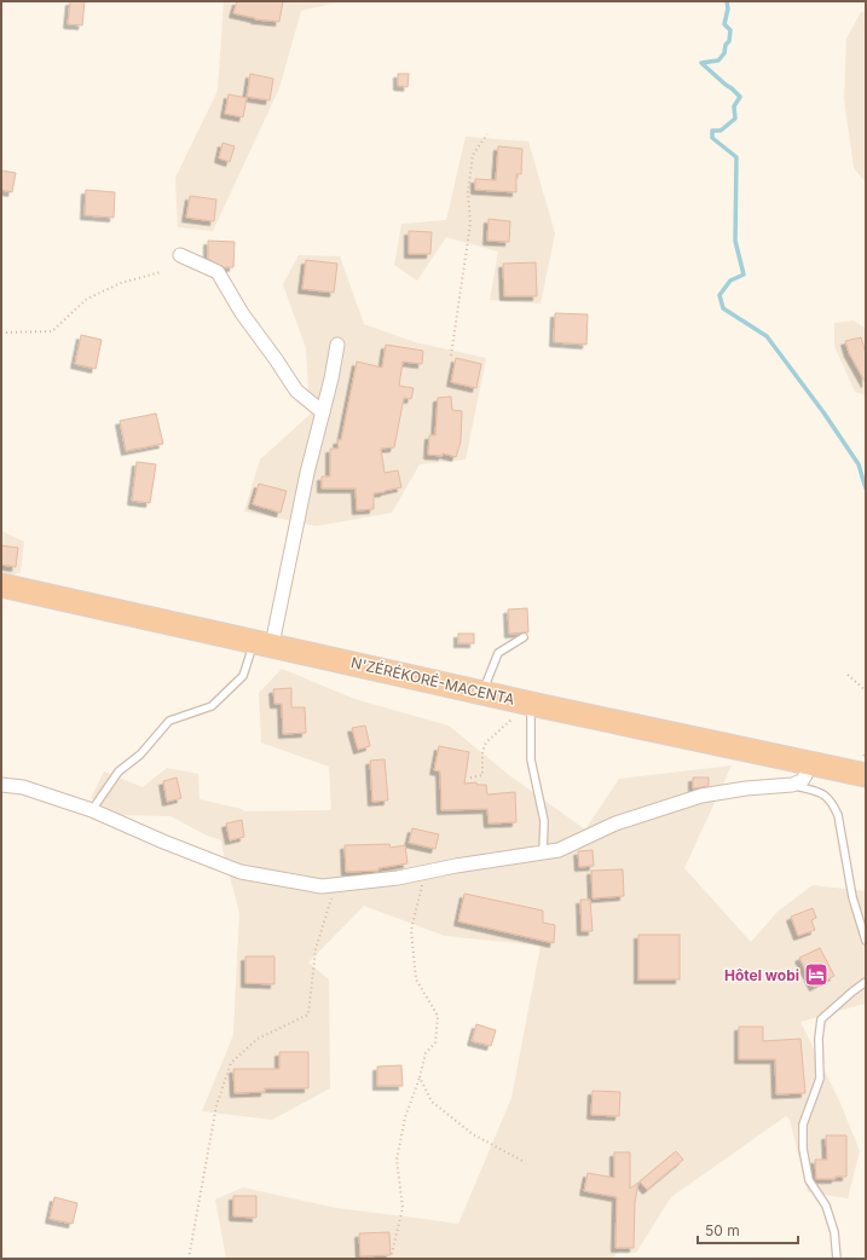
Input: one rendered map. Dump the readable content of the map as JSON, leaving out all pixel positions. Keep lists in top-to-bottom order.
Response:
{
  "streets": {
    "highway": ["N'ZÉRÉKORÉ-MACENTA"]
  },
  "places": {
    "hotel": ["Hôtel wobi"]
  },
  "scale_bar": "50 m"
}
